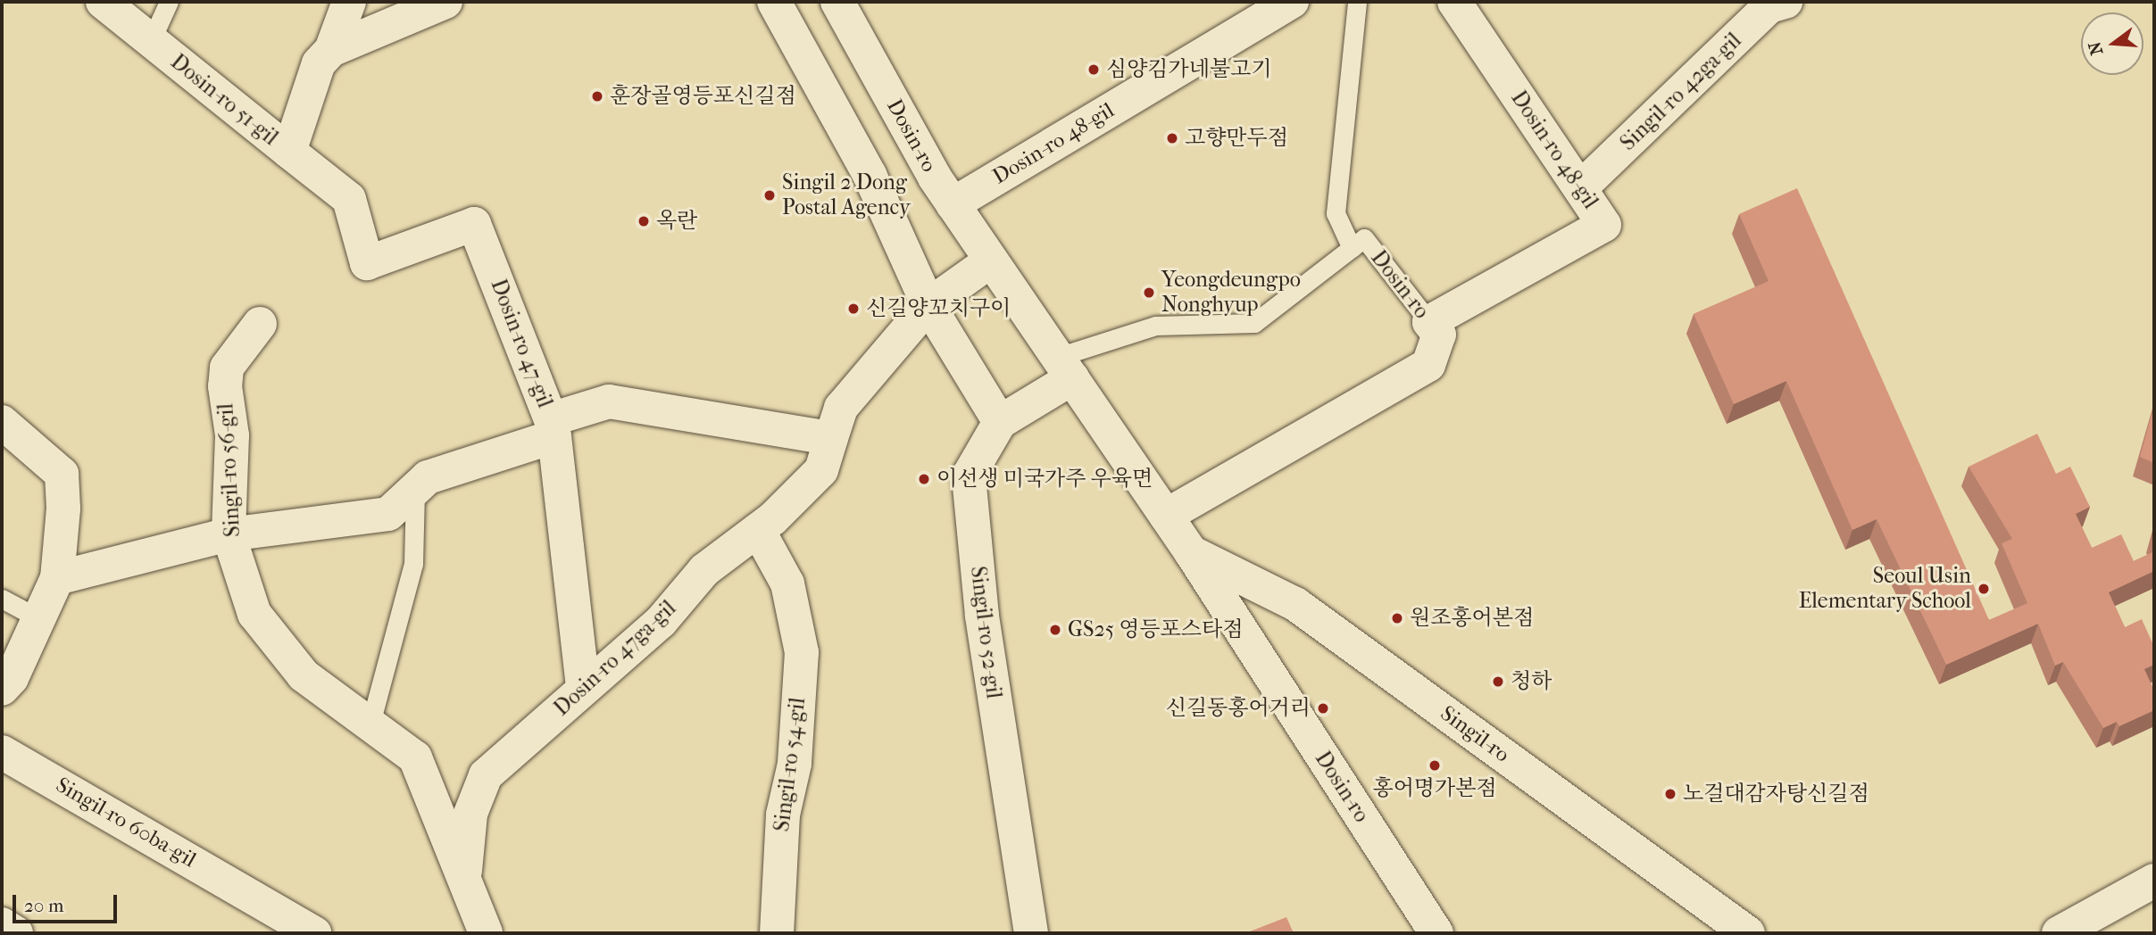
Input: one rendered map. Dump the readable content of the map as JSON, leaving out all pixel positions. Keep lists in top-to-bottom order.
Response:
{
  "streets": {
    "street": [
      "Singil-ro 42ga-gil",
      "Dosin-ro 51-gil",
      "Dosin-ro",
      "Dosin-ro 48-gil",
      "Dosin-ro 47-gil",
      "Singil-ro 56-gil",
      "Singil-ro 52-gil",
      "Dosin-ro 47ga-gil",
      "Singil-ro",
      "Singil-ro 54-gil",
      "Singil-ro 60ba-gil"
    ]
  },
  "crossings": [
    ["Singil-ro 42ga-gil", "Dosin-ro 48-gil"],
    ["Dosin-ro 51-gil", "Dosin-ro 47-gil"],
    ["Dosin-ro", "Dosin-ro 48-gil"],
    ["Dosin-ro", "Singil-ro 52-gil"],
    ["Dosin-ro", "Singil-ro"],
    ["Dosin-ro 47-gil", "Singil-ro 56-gil"],
    ["Dosin-ro 47-gil", "Dosin-ro 47ga-gil"],
    ["Singil-ro 56-gil", "Dosin-ro 47ga-gil"],
    ["Dosin-ro 47ga-gil", "Singil-ro 54-gil"]
  ],
  "places": [
    "심양김가네불고기",
    "훈장골영등포신길점",
    "고향만두점",
    "Singil 2 Dong Postal Agency",
    "옥란",
    "Yeongdeungpo Nonghyup",
    "신길양꼬치구이",
    "이선생 미국가주 우육면",
    "Seoul Usin Elementary School",
    "원조홍어본점",
    "GS25 영등포스타점",
    "청하",
    "신길동홍어거리",
    "홍어명가본점",
    "노걸대감자탕신길점"
  ],
  "scale_bar": "20 m",
  "north": "left"
}
